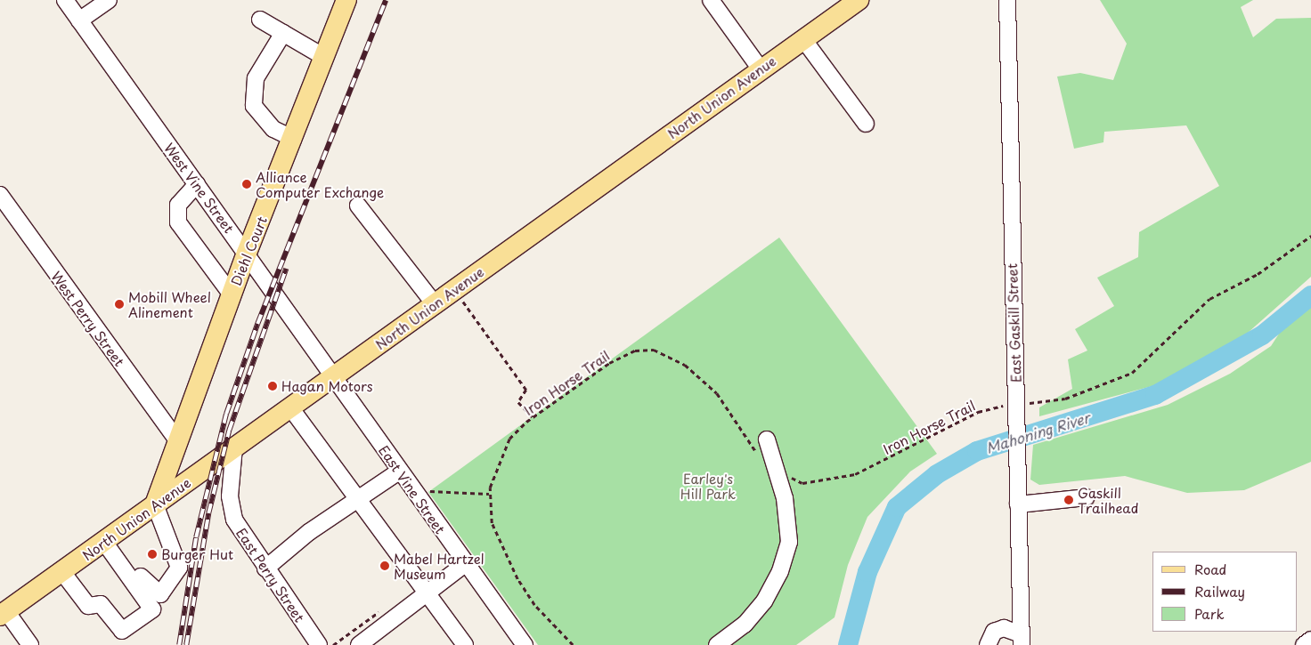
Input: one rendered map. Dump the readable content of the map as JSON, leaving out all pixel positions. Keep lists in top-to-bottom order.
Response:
{
  "streets": {
    "main road": ["North Union Avenue", "Diehl Court"],
    "street": [
      "West Vine Street",
      "West Perry Street",
      "East Gaskill Street",
      "East Vine Street",
      "East Perry Street"
    ],
    "path": ["Iron Horse Trail"]
  },
  "crossings": [
    ["North Union Avenue", "West Vine Street"],
    ["North Union Avenue", "Diehl Court"],
    ["North Union Avenue", "East Vine Street"],
    ["North Union Avenue", "East Perry Street"],
    ["West Vine Street", "Diehl Court"],
    ["West Vine Street", "East Vine Street"],
    ["Diehl Court", "West Perry Street"],
    ["East Gaskill Street", "Iron Horse Trail"]
  ],
  "water": ["Mahoning River"],
  "parks": ["Earley's Hill Park"],
  "places": [
    "Alliance Computer Exchange",
    "Mobill Wheel Alinement",
    "Hagan Motors",
    "Gaskill Trailhead",
    "Burger Hut",
    "Mabel Hartzel Museum"
  ],
  "legend": ["Road", "Railway", "Park"]
}
